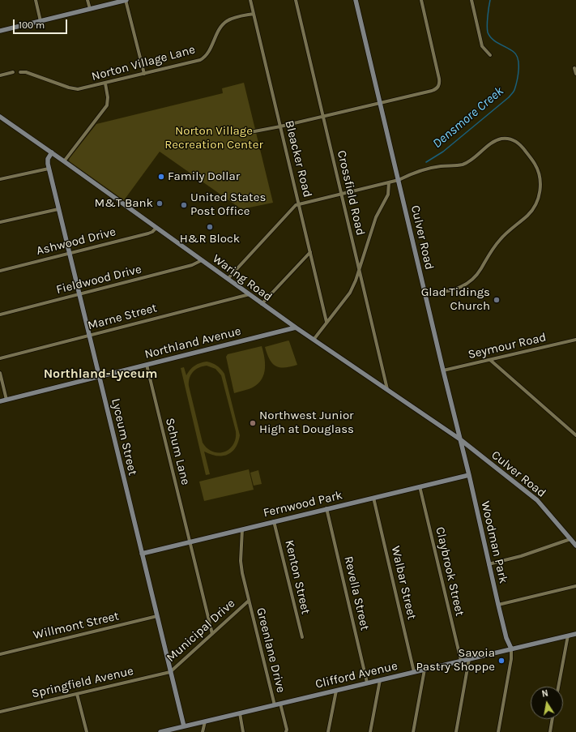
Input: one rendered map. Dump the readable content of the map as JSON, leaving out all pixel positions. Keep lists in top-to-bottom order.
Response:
{
  "streets": {
    "street": [
      "Norton Village Lane",
      "Bleacker Road",
      "Crossfield Road",
      "Culver Road",
      "Ashwood Drive",
      "Waring Road",
      "Fieldwood Drive",
      "Marne Street",
      "Northland Avenue",
      "Seymour Road",
      "Lyceum Street",
      "Schum Lane",
      "Fernwood Park",
      "Woodman Park",
      "Claybrook Street",
      "Kenton Street",
      "Walbar Street",
      "Revella Street",
      "Willmont Street",
      "Municipal Drive",
      "Greenlane Drive",
      "Clifford Avenue",
      "Springfield Avenue"
    ]
  },
  "crossings": [
    ["Norton Village Lane", "Bleacker Road"],
    ["Crossfield Road", "Waring Road"],
    ["Culver Road", "Waring Road"],
    ["Culver Road", "Seymour Road"],
    ["Culver Road", "Woodman Park"],
    ["Ashwood Drive", "Waring Road"],
    ["Ashwood Drive", "Lyceum Street"],
    ["Waring Road", "Fieldwood Drive"],
    ["Waring Road", "Marne Street"],
    ["Waring Road", "Northland Avenue"],
    ["Waring Road", "Lyceum Street"],
    ["Waring Road", "Woodman Park"],
    ["Fieldwood Drive", "Lyceum Street"],
    ["Marne Street", "Lyceum Street"],
    ["Northland Avenue", "Lyceum Street"],
    ["Northland Avenue", "Schum Lane"],
    ["Lyceum Street", "Fernwood Park"],
    ["Lyceum Street", "Willmont Street"],
    ["Lyceum Street", "Municipal Drive"],
    ["Lyceum Street", "Clifford Avenue"],
    ["Lyceum Street", "Springfield Avenue"],
    ["Schum Lane", "Fernwood Park"],
    ["Schum Lane", "Municipal Drive"],
    ["Fernwood Park", "Woodman Park"],
    ["Fernwood Park", "Claybrook Street"],
    ["Fernwood Park", "Kenton Street"],
    ["Fernwood Park", "Walbar Street"],
    ["Fernwood Park", "Revella Street"],
    ["Fernwood Park", "Municipal Drive"],
    ["Woodman Park", "Clifford Avenue"],
    ["Claybrook Street", "Clifford Avenue"],
    ["Walbar Street", "Clifford Avenue"],
    ["Revella Street", "Clifford Avenue"],
    ["Municipal Drive", "Greenlane Drive"],
    ["Municipal Drive", "Springfield Avenue"],
    ["Greenlane Drive", "Clifford Avenue"]
  ],
  "districts": ["Northland-Lyceum"],
  "water": ["Densmore Creek"],
  "parks": ["Norton Village Recreation Center"],
  "places": [
    "Family Dollar",
    "M&T Bank",
    "United States Post Office",
    "H&R Block",
    "Glad Tidings Church",
    "Northwest Junior High at Douglass",
    "Savoia Pastry Shoppe"
  ],
  "scale_bar": "100 m",
  "north": "top"
}
